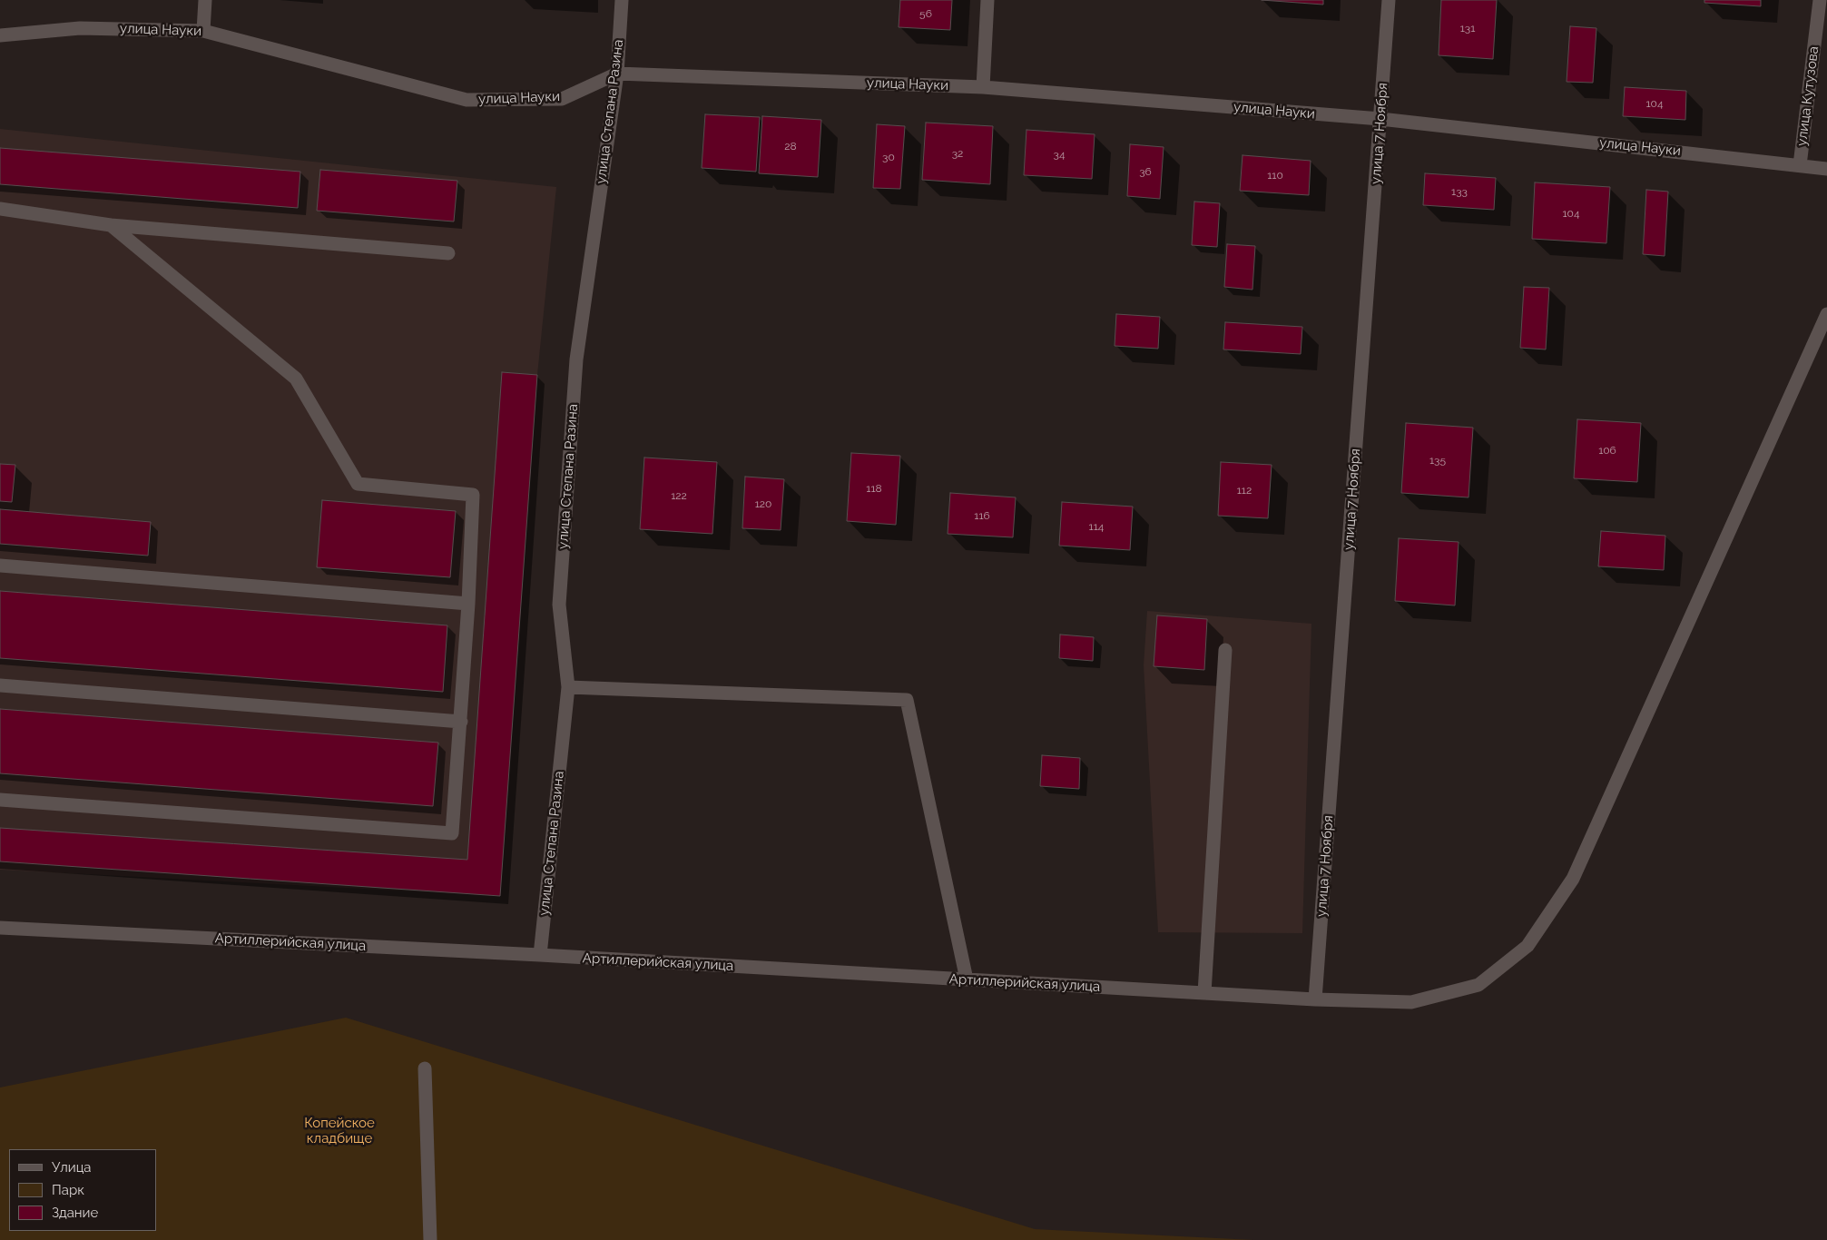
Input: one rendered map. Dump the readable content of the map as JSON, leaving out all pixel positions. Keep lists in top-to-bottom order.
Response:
{
  "streets": {
    "street": [
      "улица Науки",
      "улица Кутузова",
      "улица Степана Разина",
      "улица 7 Ноября",
      "Артиллерийская улица"
    ]
  },
  "crossings": [
    ["улица Науки", "улица Кутузова"],
    ["улица Науки", "улица Степана Разина"],
    ["улица Науки", "улица 7 Ноября"],
    ["улица Степана Разина", "Артиллерийская улица"],
    ["улица 7 Ноября", "Артиллерийская улица"]
  ],
  "parks": ["Копейское кладбище"],
  "house_numbers": [
    "56",
    "131",
    "104",
    "28",
    "32",
    "34",
    "30",
    "36",
    "110",
    "133",
    "104",
    "106",
    "135",
    "118",
    "112",
    "122",
    "120",
    "116",
    "114"
  ],
  "legend": ["Улица", "Парк", "Здание"]
}
